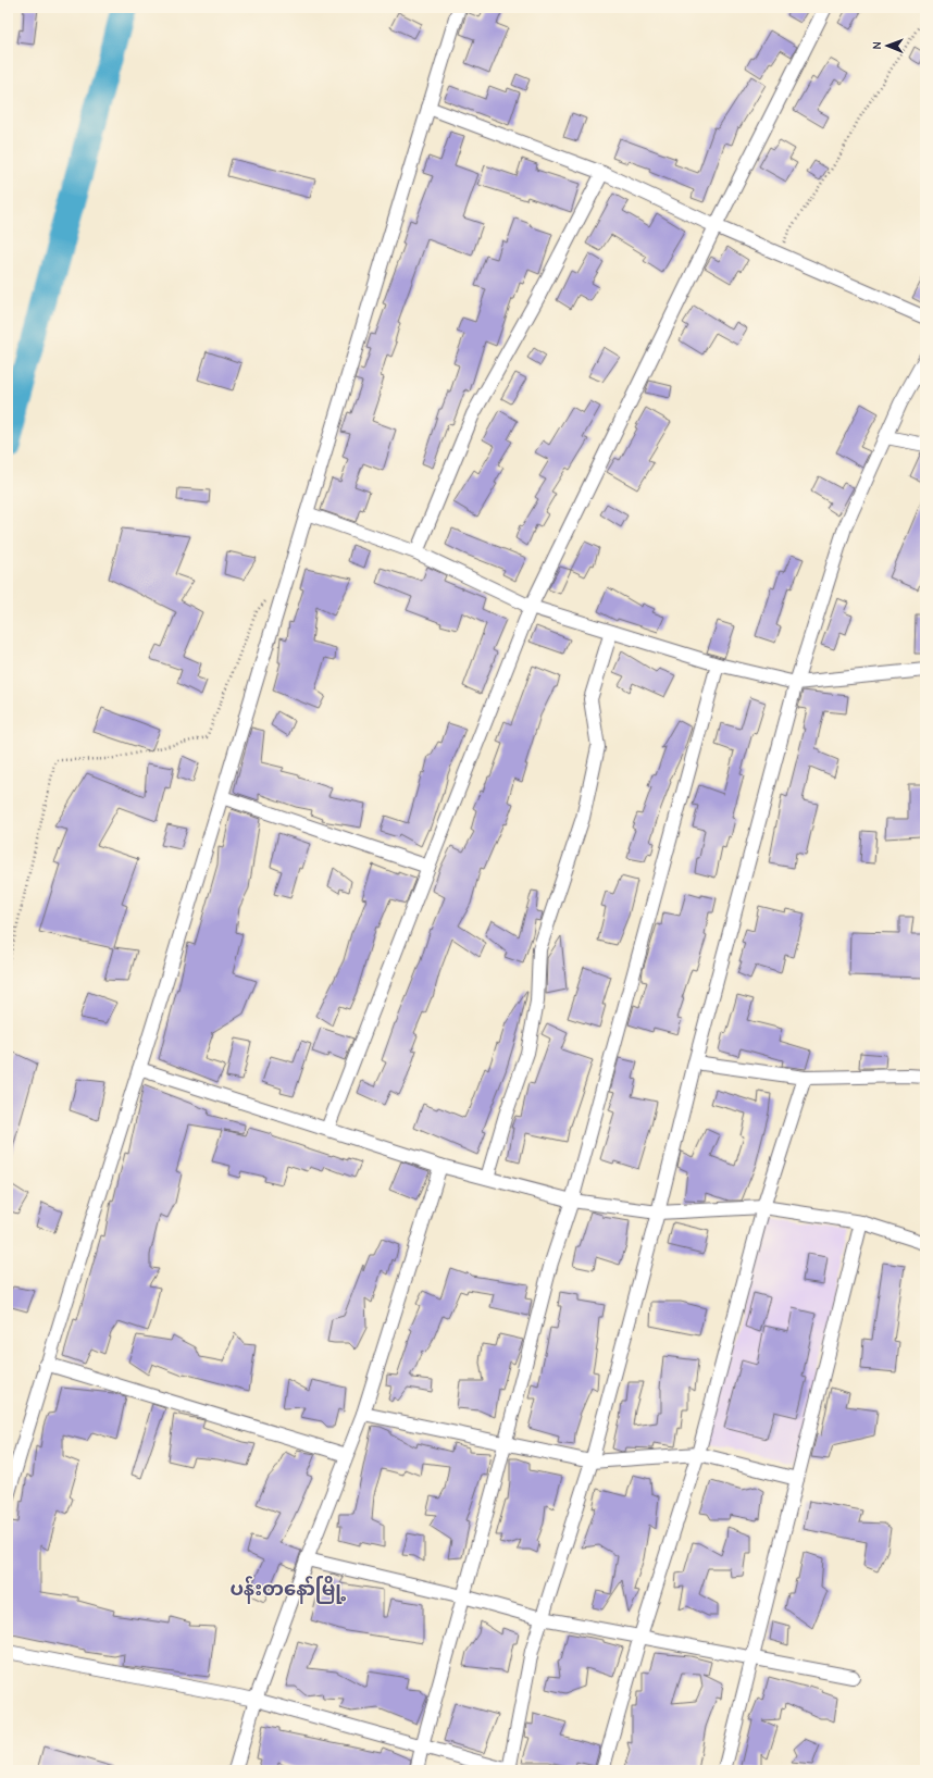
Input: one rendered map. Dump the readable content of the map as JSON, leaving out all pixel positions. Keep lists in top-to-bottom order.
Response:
{
  "districts": ["ပန်းတနော်မြို့"],
  "north": "left"
}
